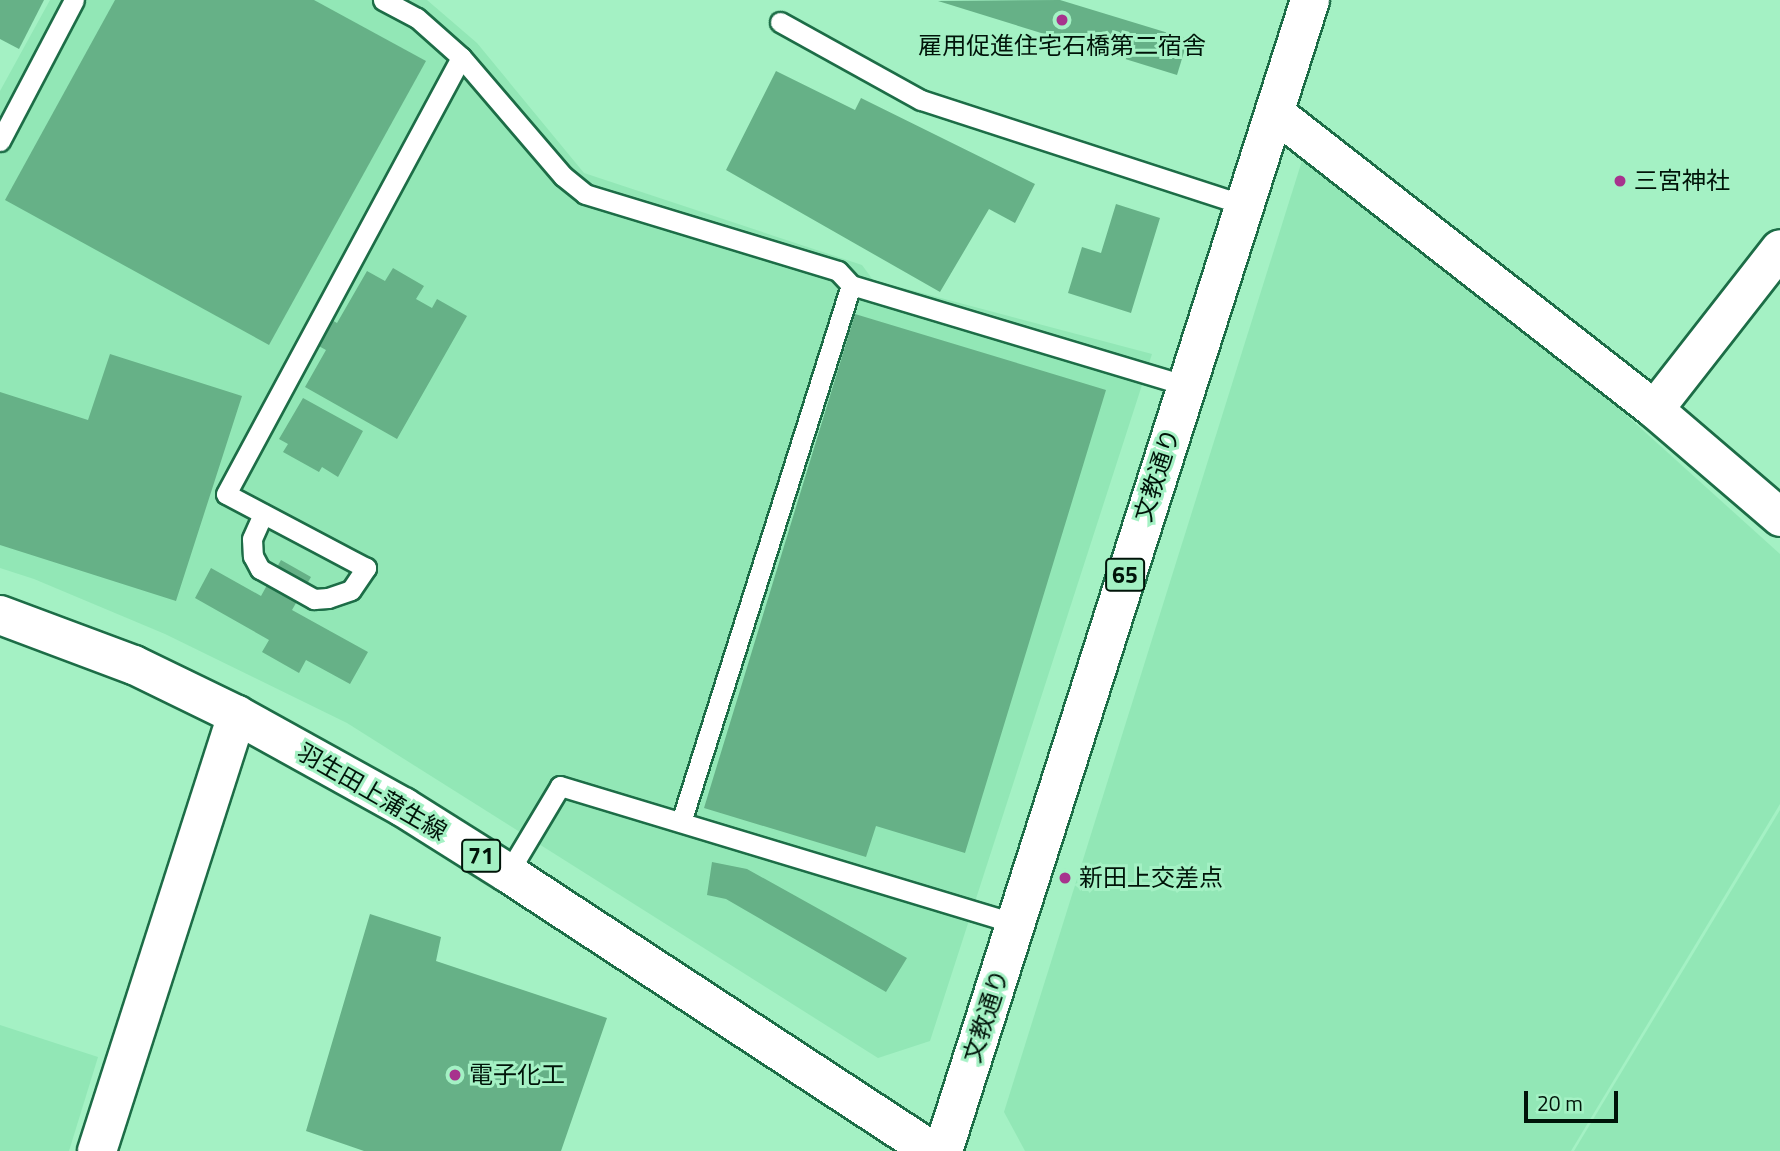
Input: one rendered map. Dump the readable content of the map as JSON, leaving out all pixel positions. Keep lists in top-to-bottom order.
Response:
{
  "streets": {
    "main road": [
      "文教通り",
      "65",
      "羽生田上蒲生線",
      "71"
    ]
  },
  "places": [
    "雇用促進住宅石橋第二宿舎",
    "三宮神社",
    "新田上交差点",
    "電子化工"
  ],
  "scale_bar": "20 m"
}
